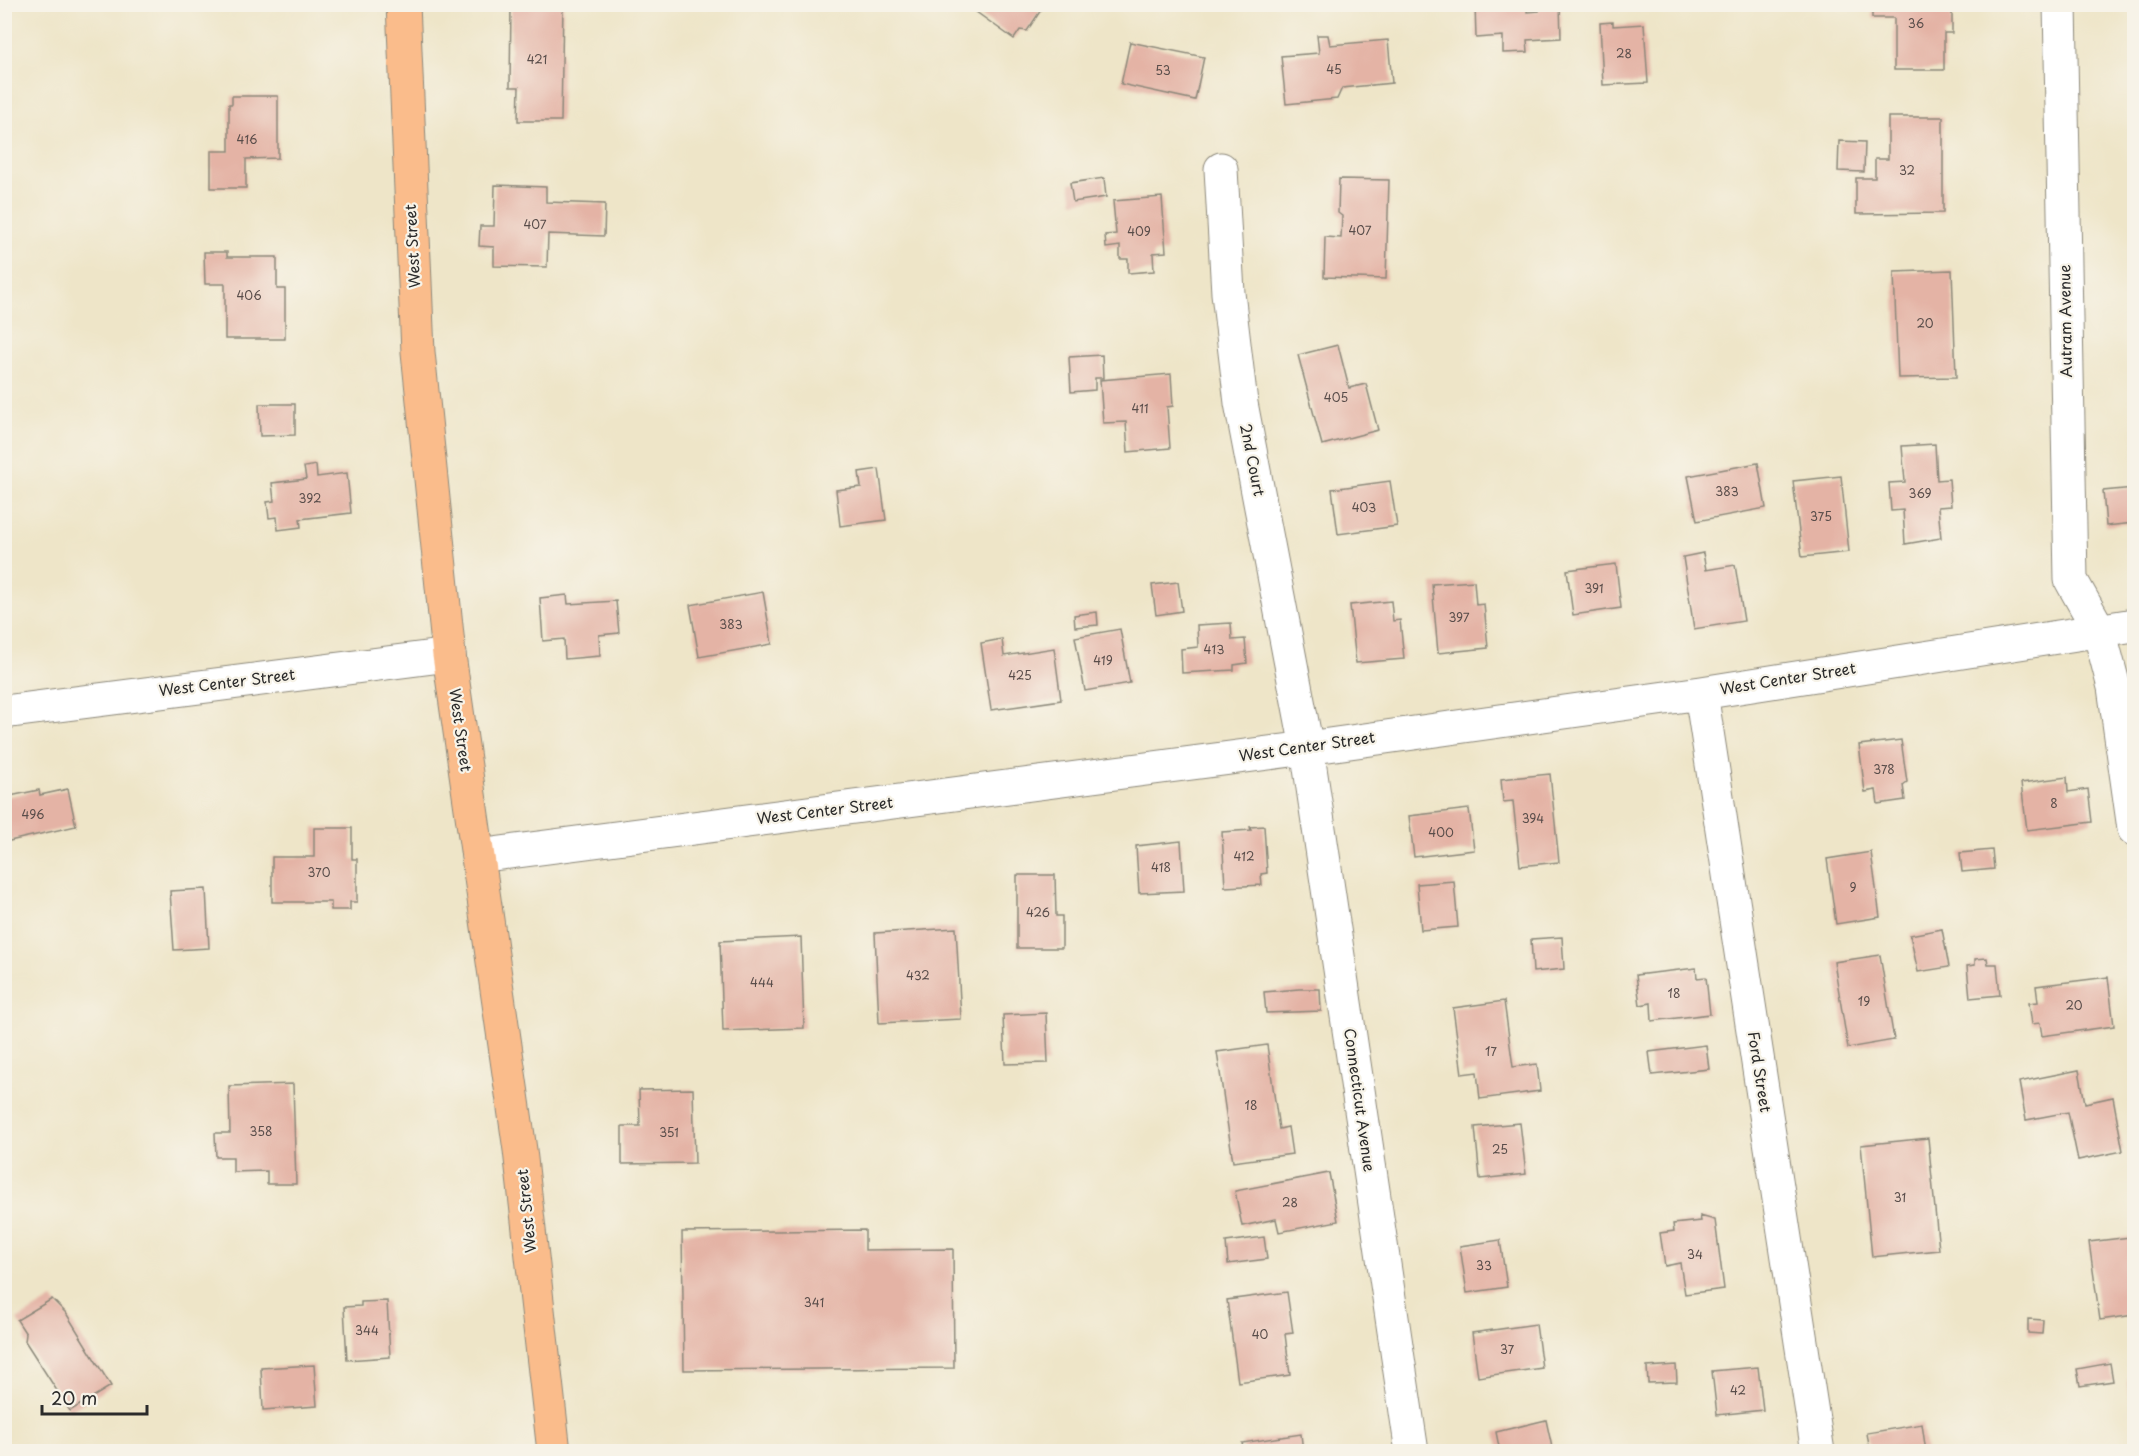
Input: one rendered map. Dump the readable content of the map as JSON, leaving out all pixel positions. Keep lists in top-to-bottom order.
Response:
{
  "streets": {
    "main road": ["West Street"],
    "street": [
      "Autram Avenue",
      "2nd Court",
      "West Center Street",
      "Ford Street",
      "Connecticut Avenue"
    ]
  },
  "crossings": [
    ["West Street", "West Center Street"],
    ["Autram Avenue", "West Center Street"],
    ["2nd Court", "West Center Street"],
    ["2nd Court", "Connecticut Avenue"],
    ["West Center Street", "Ford Street"],
    ["West Center Street", "Connecticut Avenue"]
  ],
  "house_numbers": [
    "36",
    "28",
    "421",
    "45",
    "53",
    "416",
    "32",
    "407",
    "407",
    "409",
    "406",
    "20",
    "405",
    "411",
    "383",
    "369",
    "392",
    "403",
    "375",
    "391",
    "397",
    "383",
    "413",
    "419",
    "425",
    "378",
    "8",
    "496",
    "394",
    "400",
    "412",
    "418",
    "370",
    "9",
    "426",
    "432",
    "444",
    "18",
    "19",
    "20",
    "17",
    "18",
    "358",
    "351",
    "25",
    "31",
    "28",
    "34",
    "33",
    "341",
    "344",
    "40",
    "37",
    "42"
  ],
  "scale_bar": "20 m"
}
